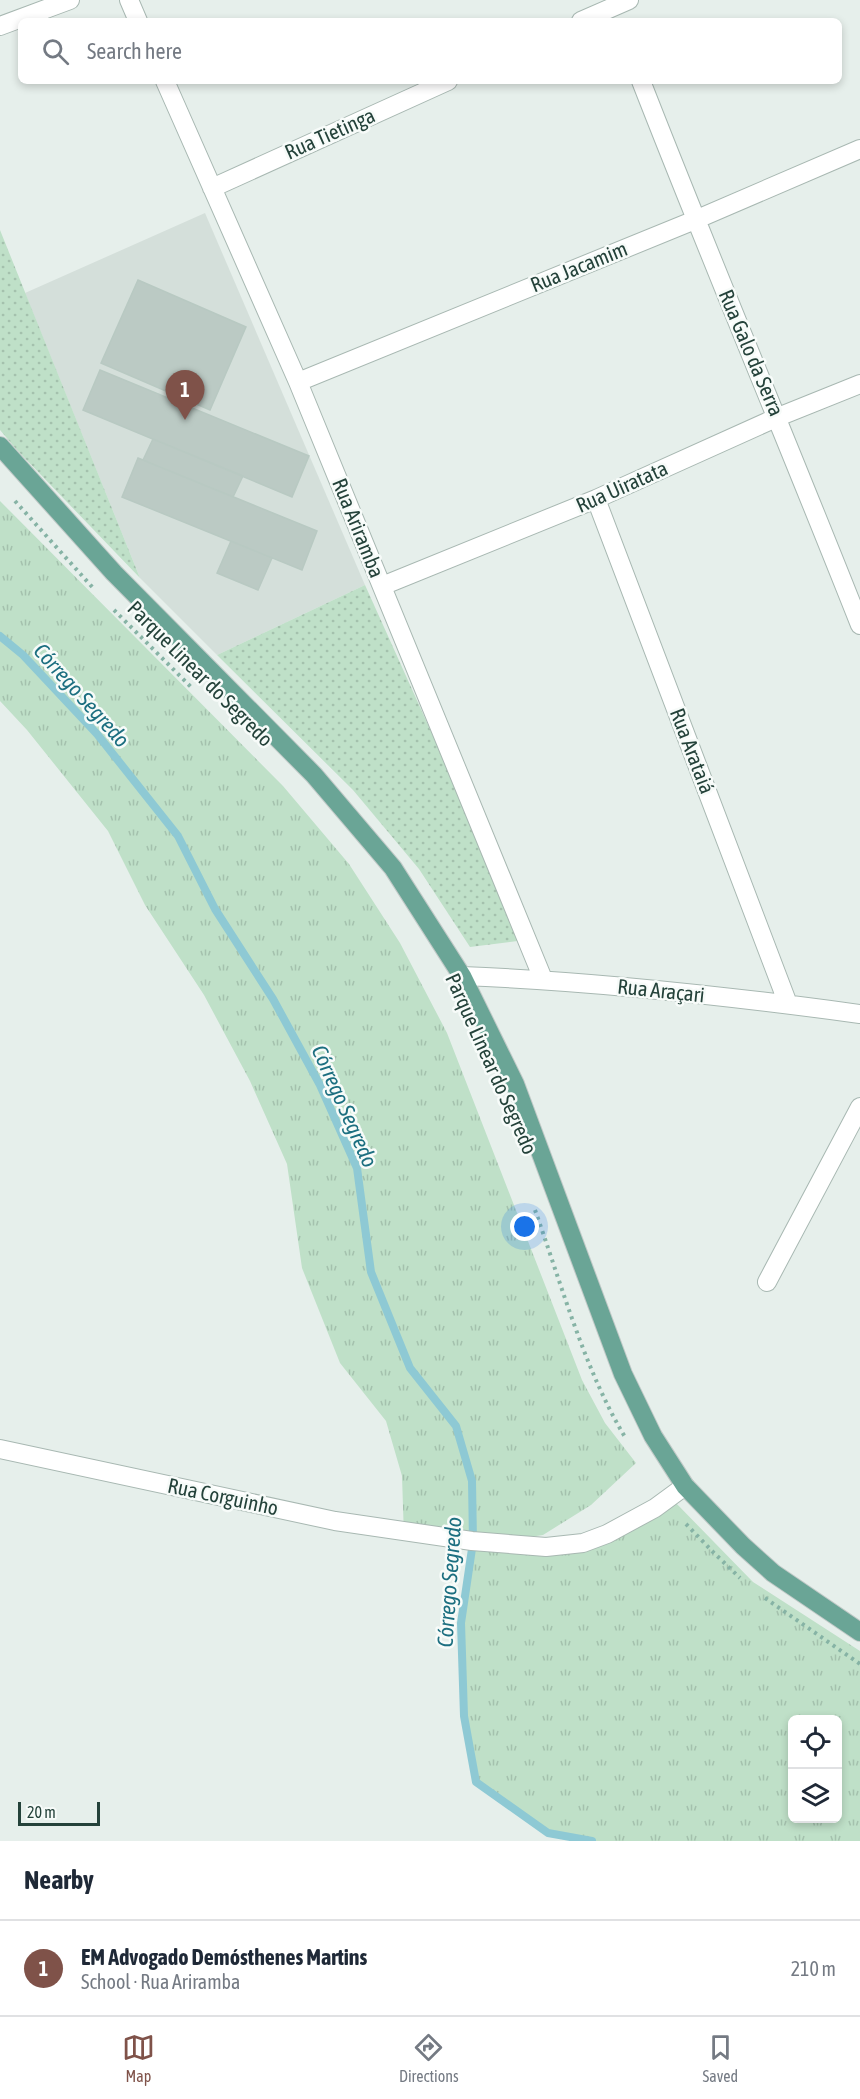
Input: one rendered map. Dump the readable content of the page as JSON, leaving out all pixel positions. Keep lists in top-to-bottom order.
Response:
{
  "streets": {
    "street": [
      "Rua Tietinga",
      "Rua Jacamim",
      "Rua Galo da Serra",
      "Rua Uiratata",
      "Rua Ariramba",
      "Rua Arataiá",
      "Rua Araçari",
      "Rua Corguinho"
    ],
    "path": ["Parque Linear do Segredo"]
  },
  "crossings": [
    ["Rua Tietinga", "Rua Ariramba"],
    ["Rua Jacamim", "Rua Galo da Serra"],
    ["Rua Jacamim", "Rua Ariramba"],
    ["Rua Galo da Serra", "Rua Uiratata"],
    ["Rua Uiratata", "Rua Ariramba"],
    ["Rua Uiratata", "Rua Arataiá"],
    ["Rua Ariramba", "Rua Araçari"],
    ["Rua Arataiá", "Rua Araçari"]
  ],
  "water": ["Córrego Segredo"],
  "scale_bar": "20 m",
  "page": {
    "search": "Search here",
    "pins": "1",
    "scale": "20 m",
    "heading": "Nearby",
    "list": [
      {
        "mark": "1",
        "name": "EM Advogado Demósthenes Martins",
        "note": "School · Rua Ariramba",
        "value": "210 m"
      }
    ],
    "nav": ["Map", "Directions", "Saved"]
  }
}
